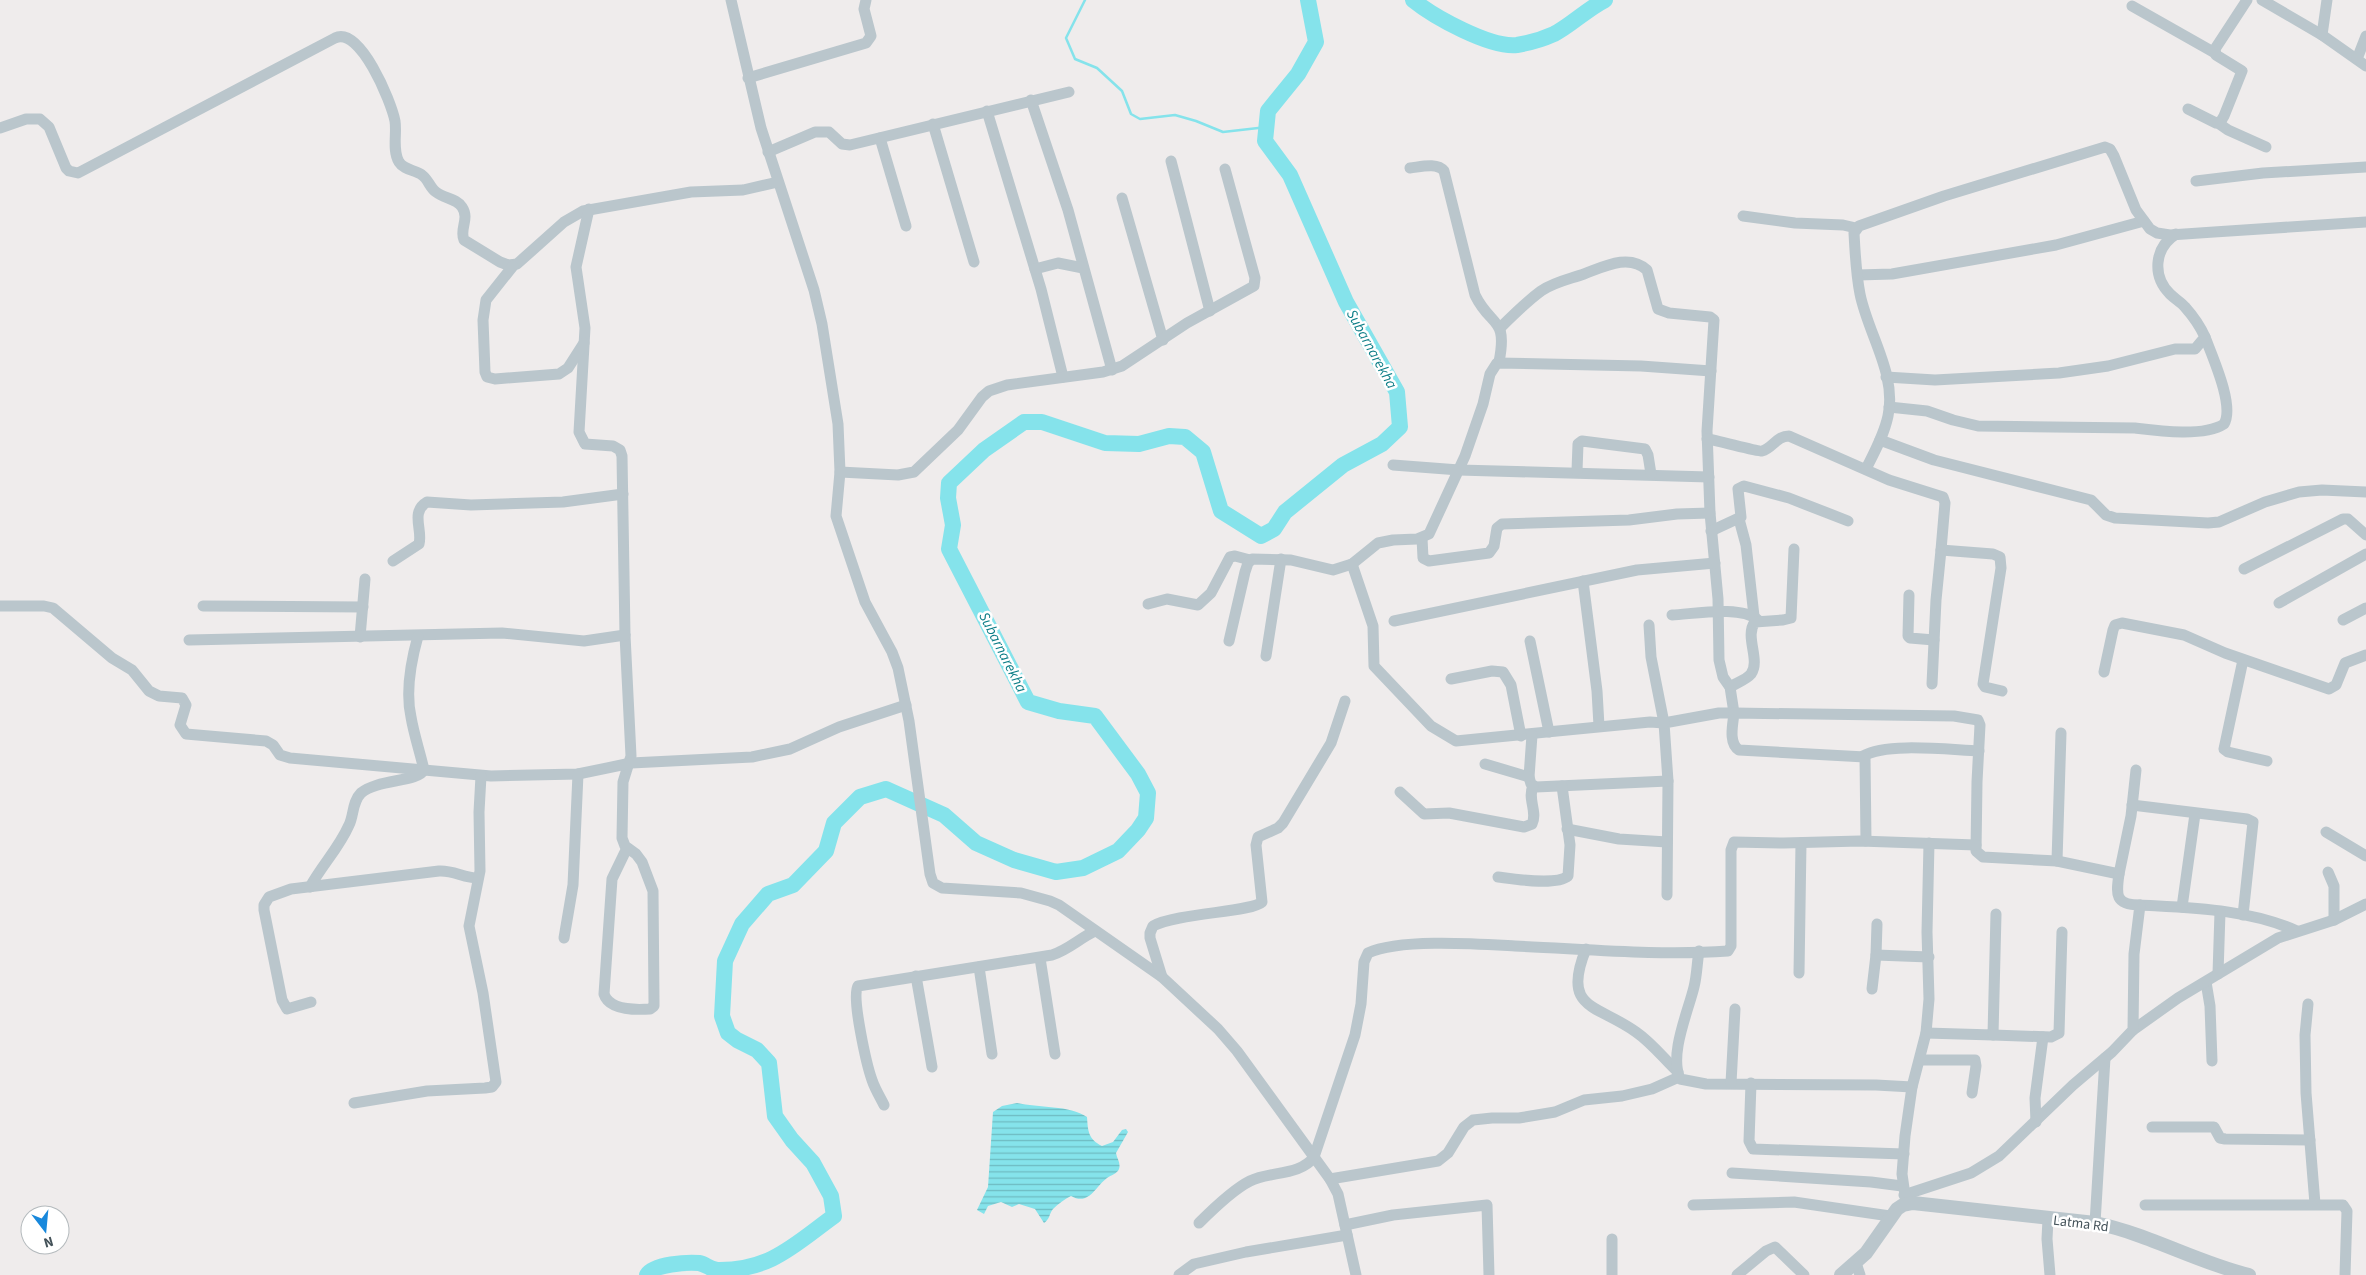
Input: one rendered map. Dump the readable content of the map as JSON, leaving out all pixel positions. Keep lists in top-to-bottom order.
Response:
{
  "streets": {
    "street": ["Latma Rd"]
  },
  "water": ["Subarnarekha"],
  "north": "bottom"
}
